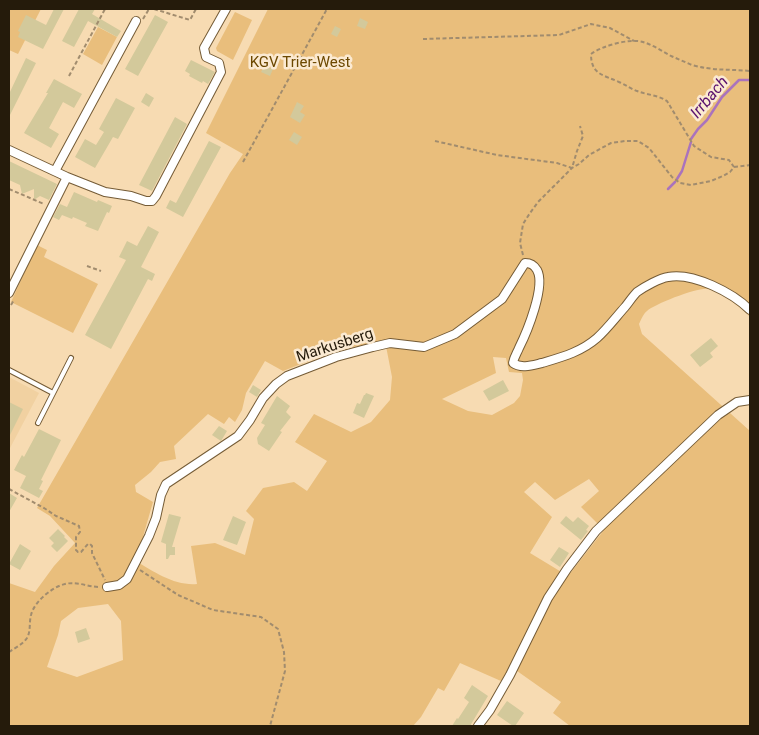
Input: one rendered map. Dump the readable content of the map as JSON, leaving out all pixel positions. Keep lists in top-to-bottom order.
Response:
{
  "streets": {
    "street": ["Markusberg"]
  },
  "water": ["Irrbach"],
  "parks": ["KGV Trier-West"]
}
